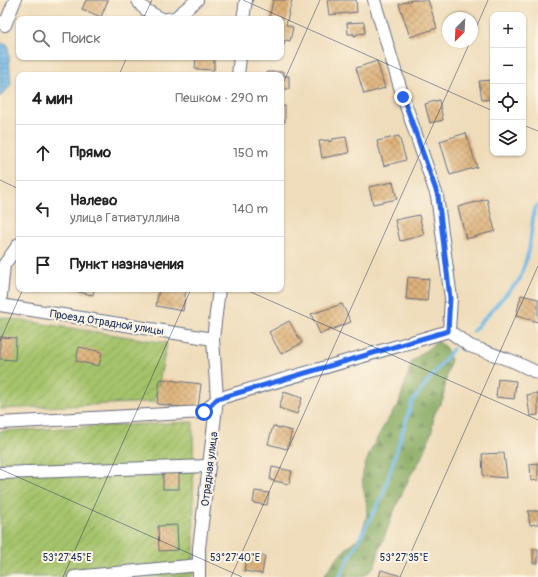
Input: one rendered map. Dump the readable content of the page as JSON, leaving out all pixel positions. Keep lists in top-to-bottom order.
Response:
{
  "streets": {
    "street": ["Проезд Отрадной улицы", "Отрадная улица"]
  },
  "crossings": [
    ["Проезд Отрадной улицы", "Отрадная улица"]
  ],
  "north": "bottom left",
  "page": {
    "map_buttons": ["+", "−"],
    "search": "Поиск",
    "heading": ["4 мин", "Пешком · 290 m"],
    "list": [
      ["Прямо", "150 m"],
      ["Налево", "улица Гатиатуллина", "140 m"],
      "Пункт назначения"
    ]
  },
  "coordinates": ["53°27'45\"E", "53°27'40\"E", "53°27'35\"E"]
}
